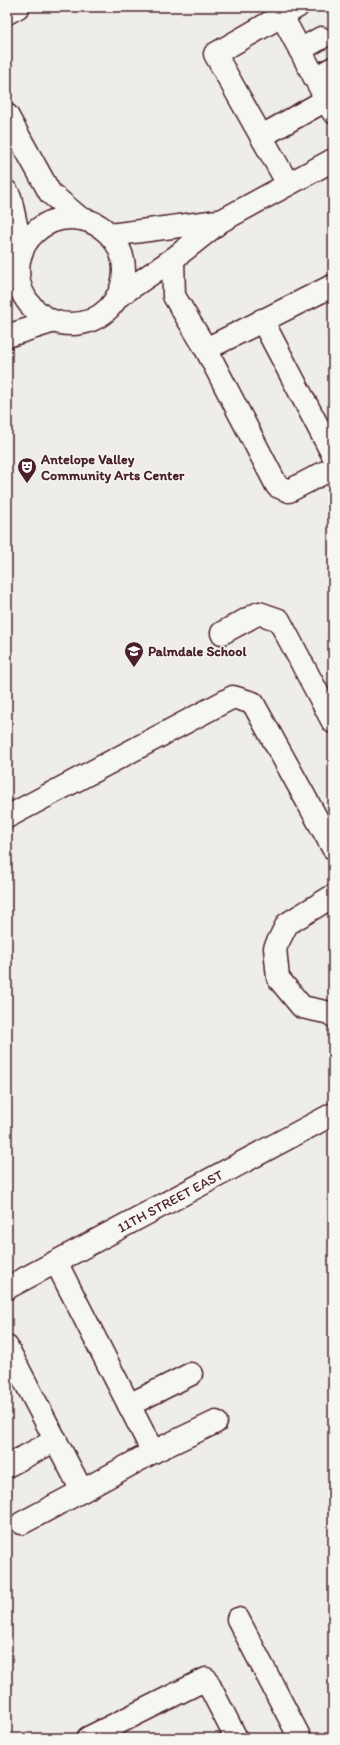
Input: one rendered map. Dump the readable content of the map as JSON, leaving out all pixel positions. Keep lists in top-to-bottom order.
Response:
{
  "streets": {
    "main road": ["11TH STREET EAST"]
  },
  "places": {
    "theatre": ["Antelope Valley Community Arts Center"],
    "school or university": ["Palmdale School"]
  }
}
